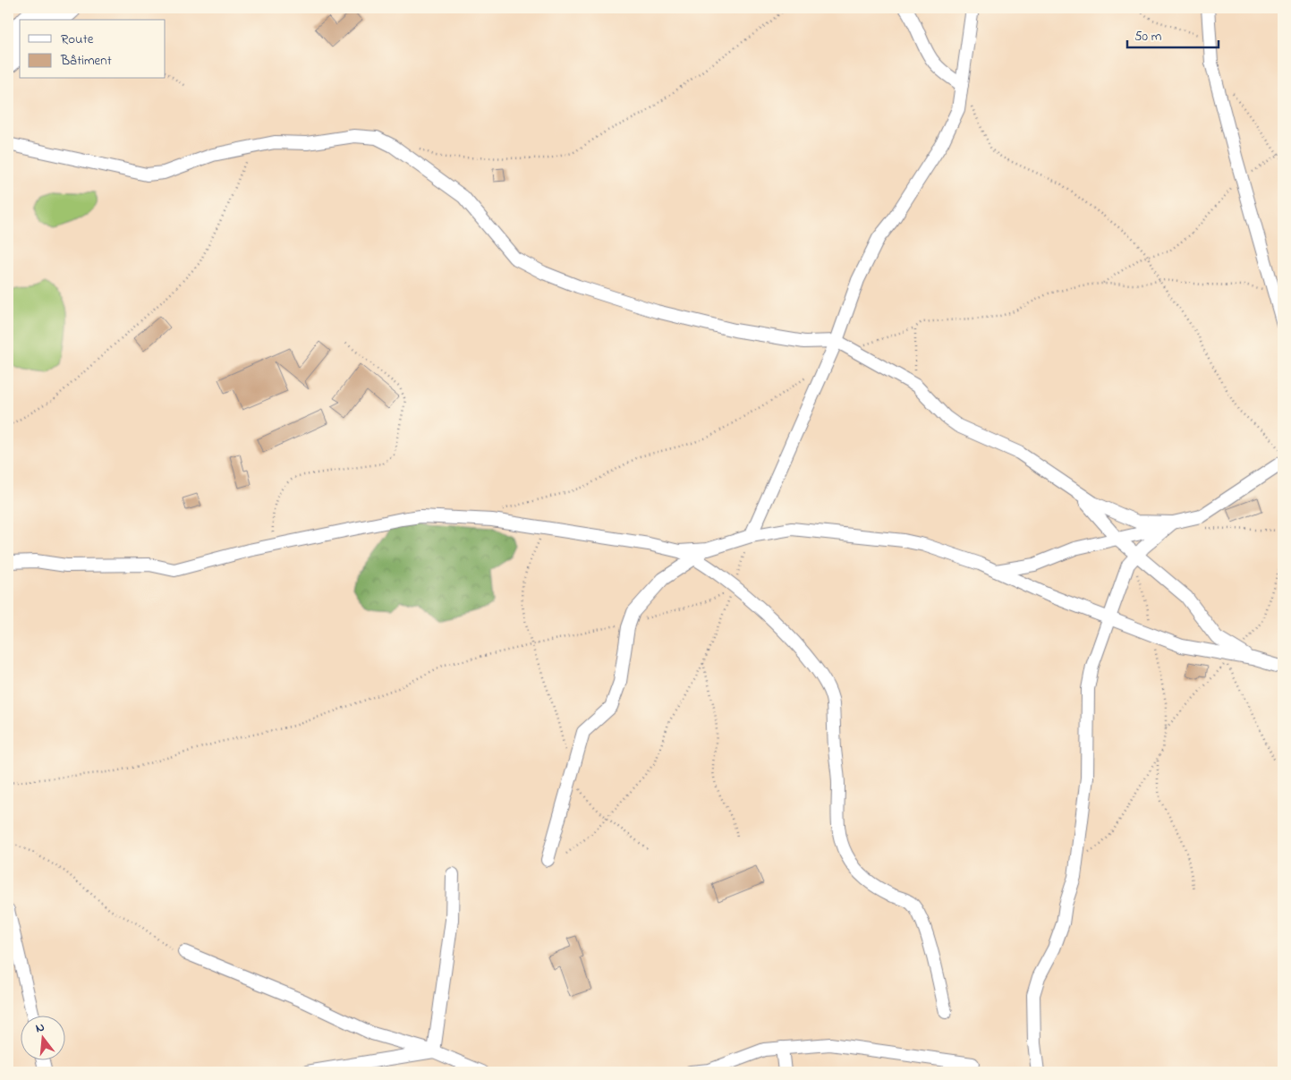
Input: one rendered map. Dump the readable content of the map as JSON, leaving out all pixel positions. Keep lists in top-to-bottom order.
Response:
{
  "legend": ["Route", "Bâtiment"],
  "scale_bar": "50 m",
  "north": "top"
}
